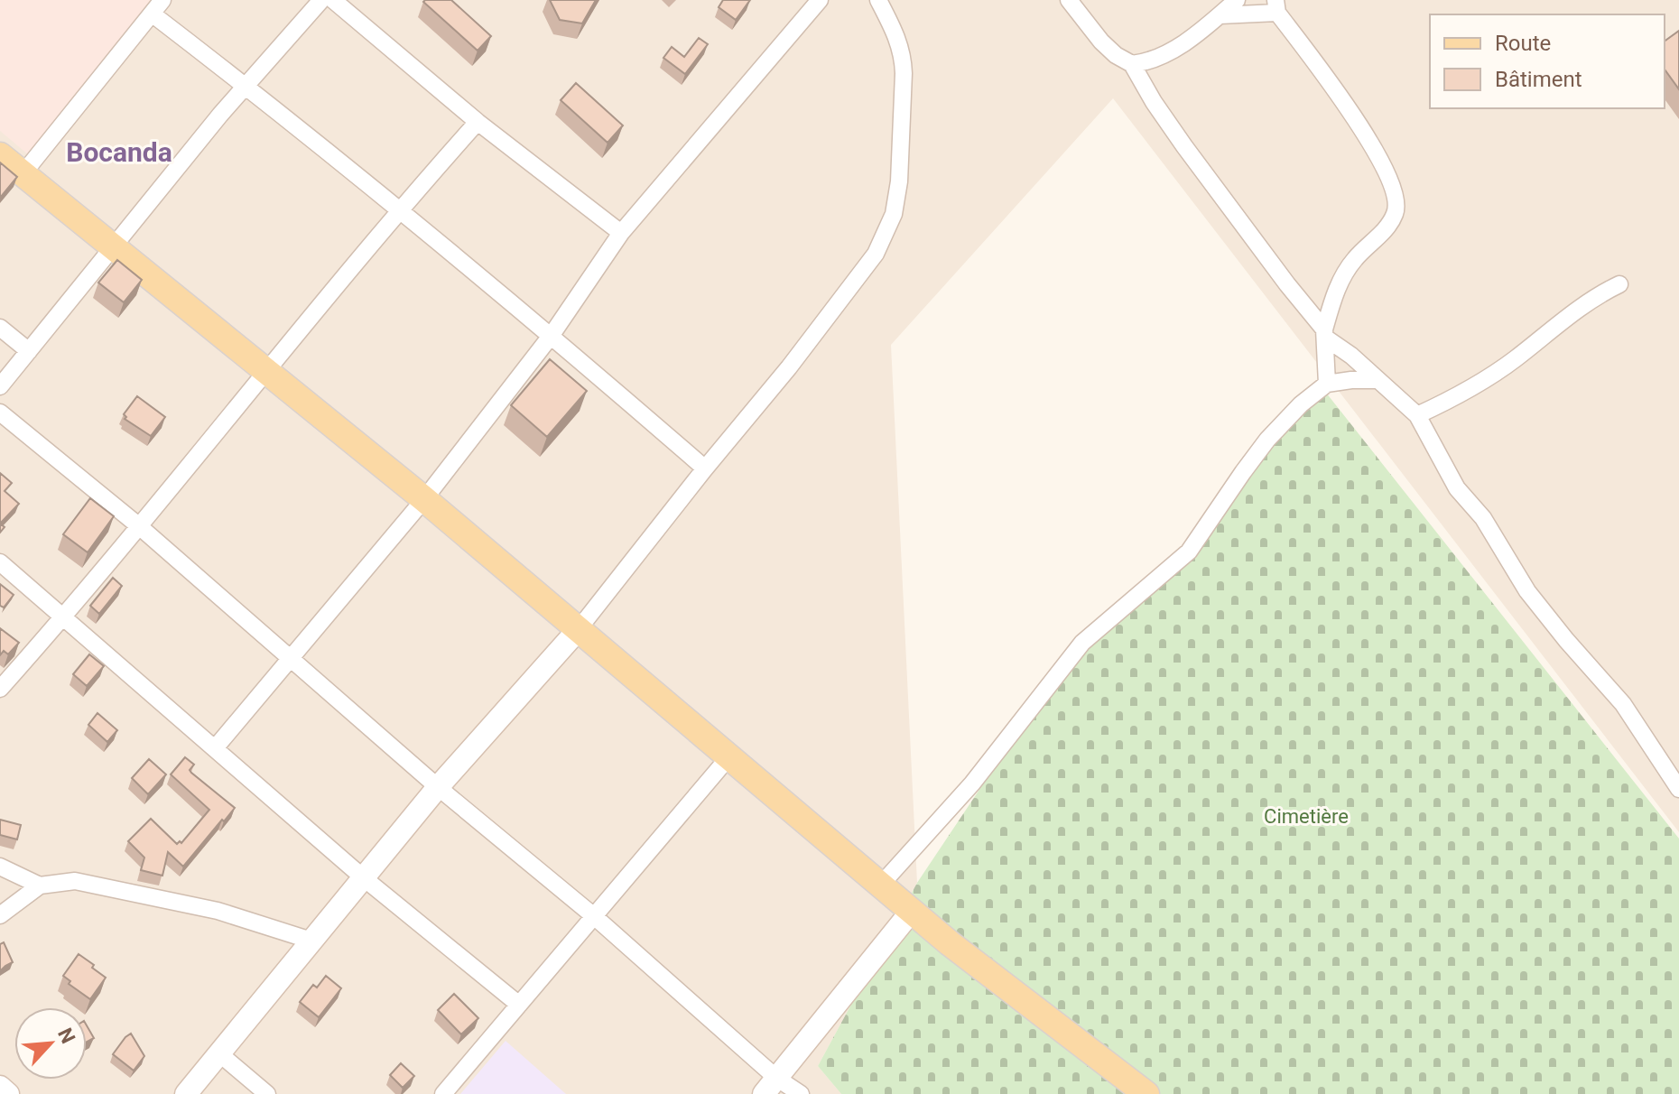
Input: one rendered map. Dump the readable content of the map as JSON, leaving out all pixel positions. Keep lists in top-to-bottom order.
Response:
{
  "districts": ["Bocanda"],
  "parks": ["Cimetière"],
  "legend": ["Route", "Bâtiment"],
  "north": "top right"
}
